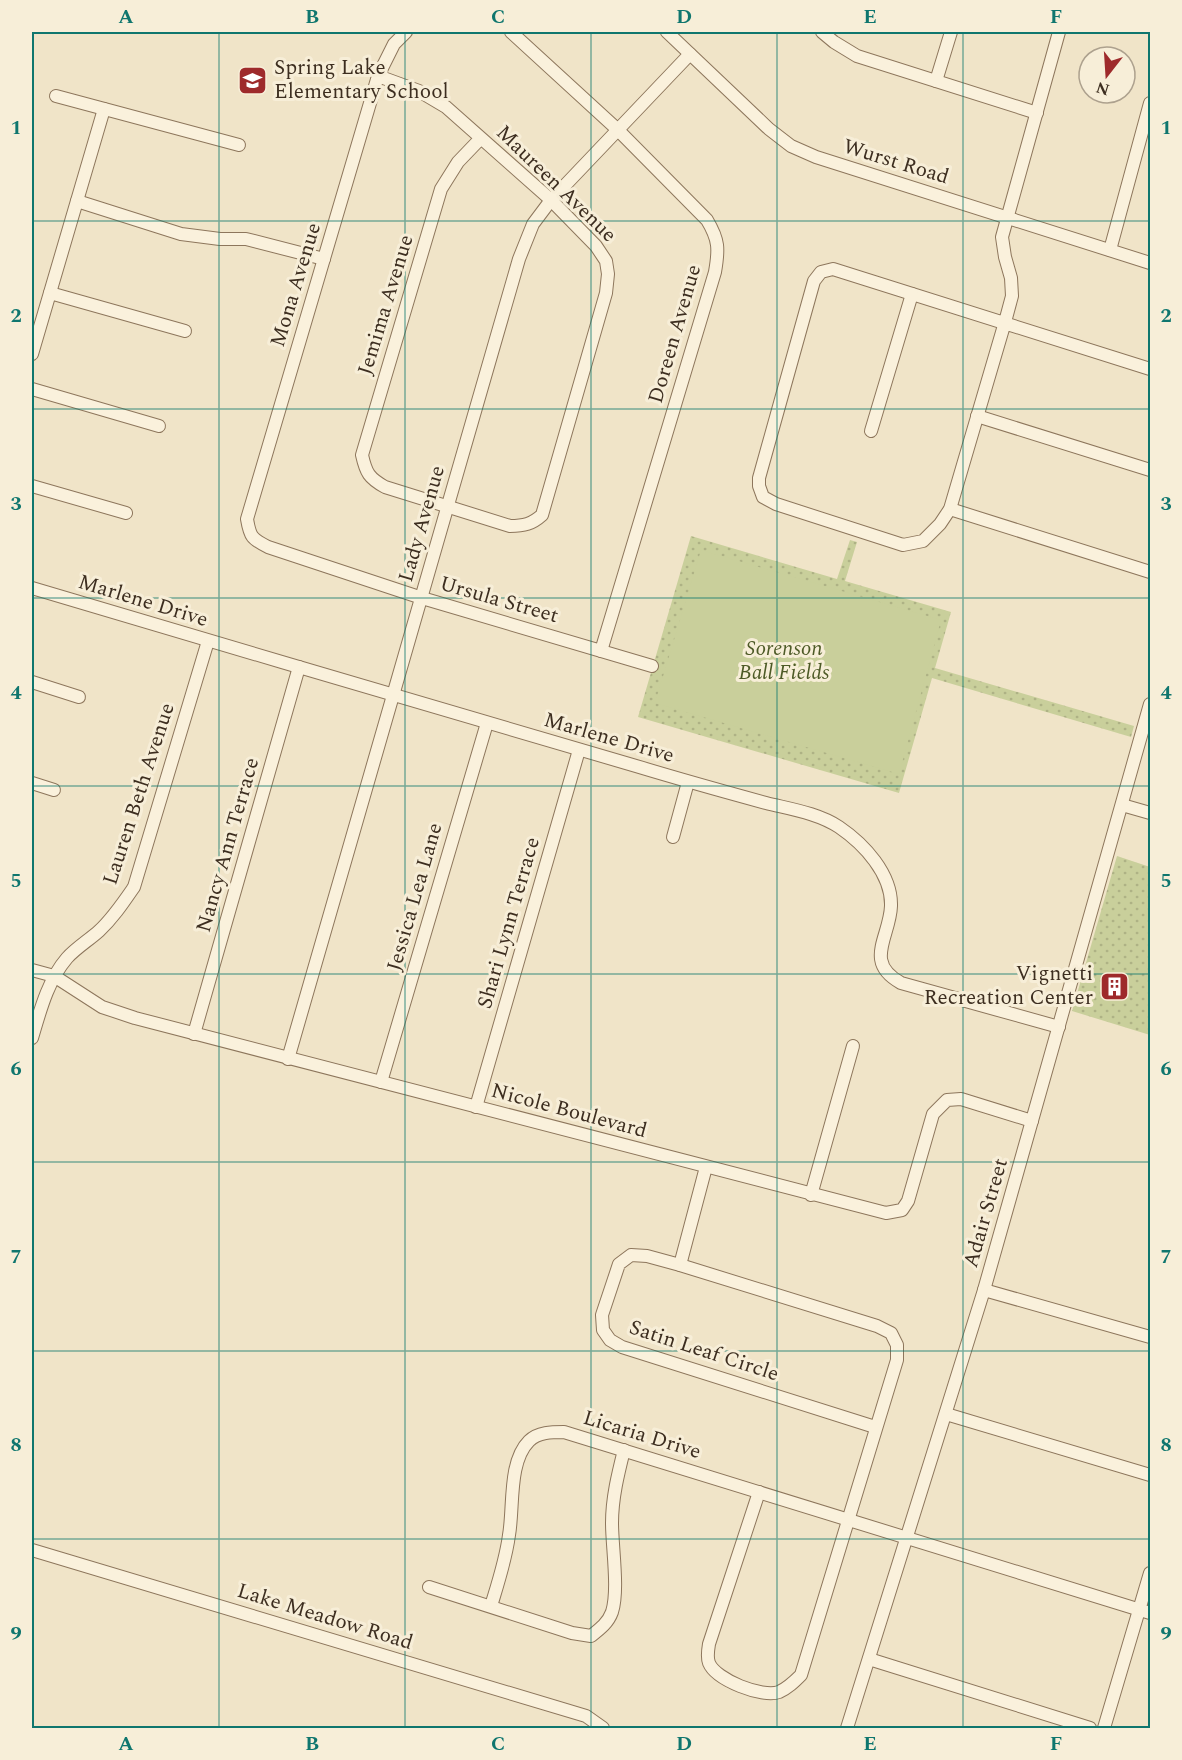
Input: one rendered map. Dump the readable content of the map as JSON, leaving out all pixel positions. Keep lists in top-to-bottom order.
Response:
{
  "streets": {
    "street": [
      "Wurst Road",
      "Maureen Avenue",
      "Mona Avenue",
      "Jemima Avenue",
      "Doreen Avenue",
      "Lady Avenue",
      "Ursula Street",
      "Marlene Drive",
      "Lauren Beth Avenue",
      "Nancy Ann Terrace",
      "Jessica Lea Lane",
      "Shari Lynn Terrace",
      "Nicole Boulevard",
      "Adair Street",
      "Satin Leaf Circle",
      "Licaria Drive",
      "Lake Meadow Road"
    ]
  },
  "crossings": [
    ["Wurst Road", "Lady Avenue"],
    ["Maureen Avenue", "Mona Avenue"],
    ["Maureen Avenue", "Jemima Avenue"],
    ["Maureen Avenue", "Lady Avenue"],
    ["Mona Avenue", "Ursula Street"],
    ["Jemima Avenue", "Lady Avenue"],
    ["Doreen Avenue", "Lady Avenue"],
    ["Doreen Avenue", "Ursula Street"],
    ["Lady Avenue", "Ursula Street"],
    ["Lady Avenue", "Marlene Drive"],
    ["Lady Avenue", "Nicole Boulevard"],
    ["Marlene Drive", "Lauren Beth Avenue"],
    ["Marlene Drive", "Nancy Ann Terrace"],
    ["Marlene Drive", "Jessica Lea Lane"],
    ["Marlene Drive", "Shari Lynn Terrace"],
    ["Marlene Drive", "Adair Street"],
    ["Lauren Beth Avenue", "Nicole Boulevard"],
    ["Nancy Ann Terrace", "Nicole Boulevard"],
    ["Jessica Lea Lane", "Nicole Boulevard"],
    ["Shari Lynn Terrace", "Nicole Boulevard"],
    ["Nicole Boulevard", "Adair Street"],
    ["Adair Street", "Licaria Drive"]
  ],
  "parks": ["Sorenson Ball Fields"],
  "places": {
    "school or university": ["Spring Lake Elementary School"],
    "building": ["Vignetti Recreation Center"]
  },
  "north": "bottom",
  "grid": {
    "columns": [
      "A",
      "B",
      "C",
      "D",
      "E",
      "F"
    ],
    "rows": [
      "1",
      "2",
      "3",
      "4",
      "5",
      "6",
      "7",
      "8",
      "9"
    ]
  }
}
